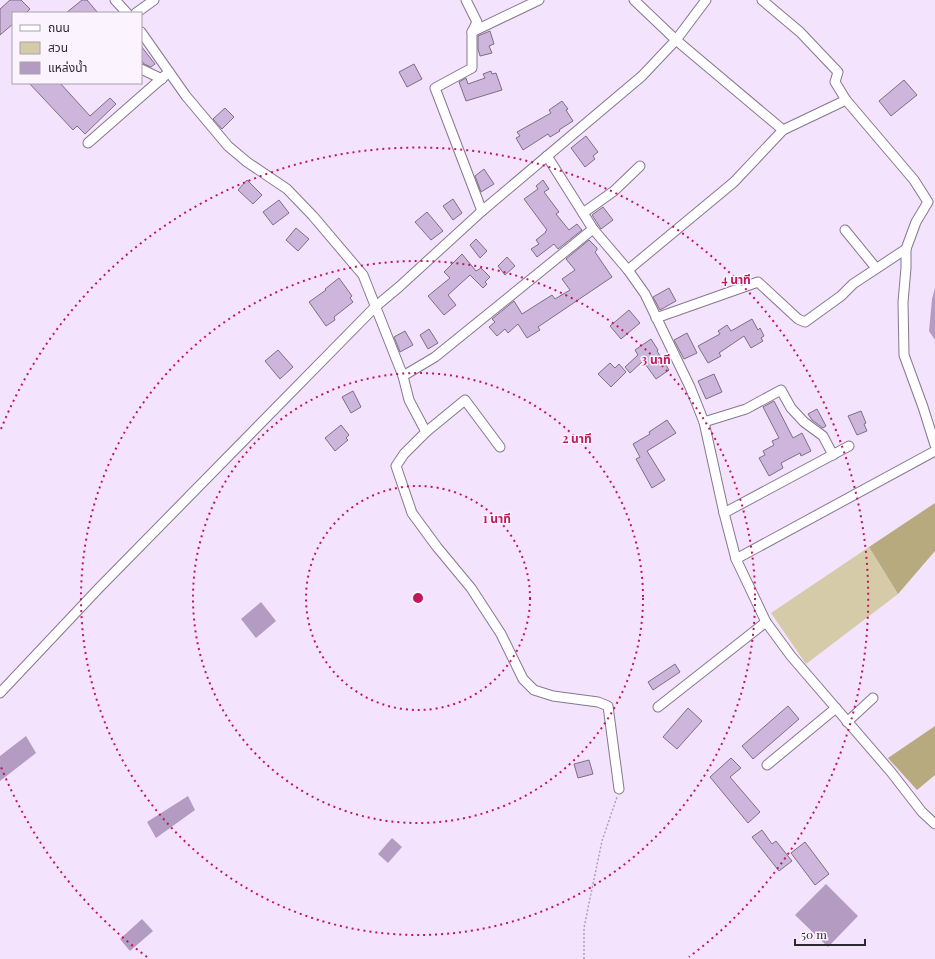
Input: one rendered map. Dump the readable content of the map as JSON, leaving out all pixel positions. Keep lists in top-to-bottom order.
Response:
{
  "legend": ["ถนน", "สวน", "แหล่งน้ำ"],
  "scale_bar": "50 m",
  "rings": [
    "4 นาที",
    "3 นาที",
    "2 นาที",
    "1 นาที"
  ]
}
